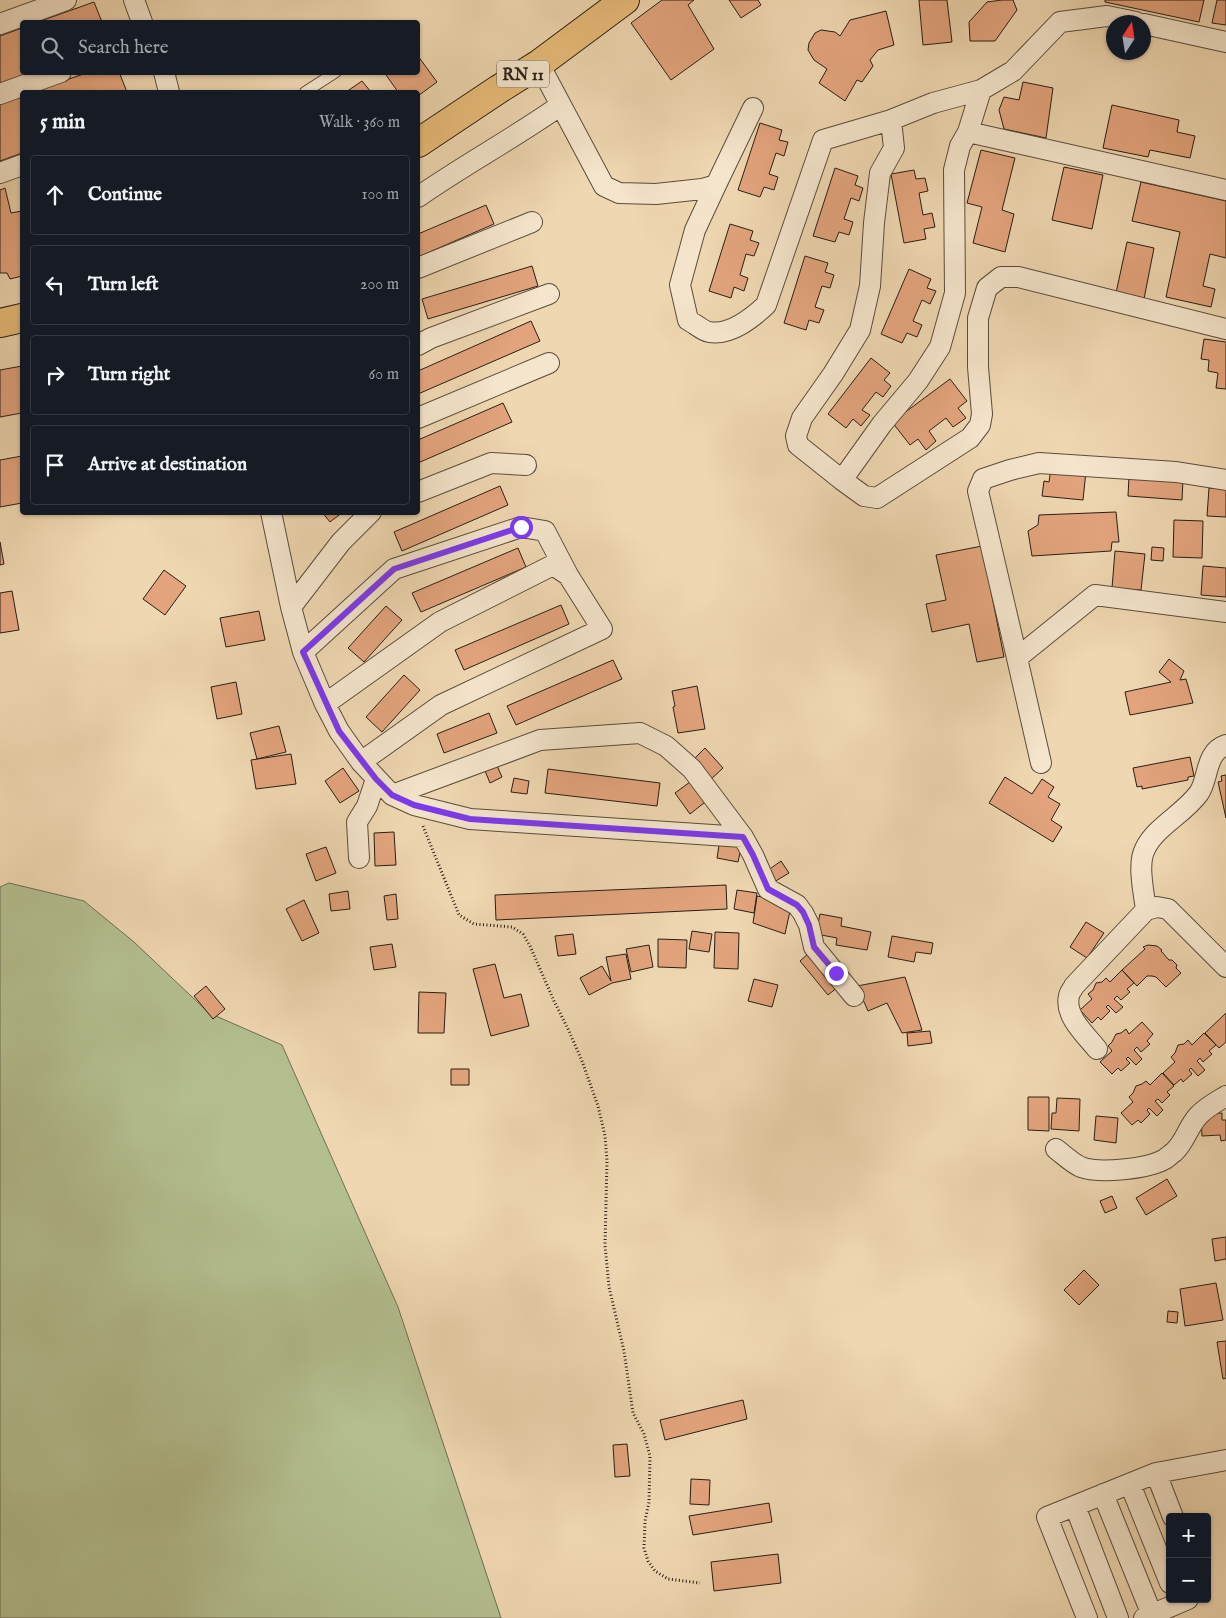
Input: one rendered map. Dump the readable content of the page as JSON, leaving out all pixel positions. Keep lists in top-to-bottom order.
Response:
{
  "streets": {
    "main road": ["RN 11"]
  },
  "north": "top",
  "page": {
    "search": "Search here",
    "heading": ["5 min", "Walk · 360 m"],
    "list": [
      ["Continue", "100 m"],
      ["Turn left", "200 m"],
      ["Turn right", "60 m"],
      "Arrive at destination"
    ],
    "map_buttons": ["+", "−"]
  }
}
